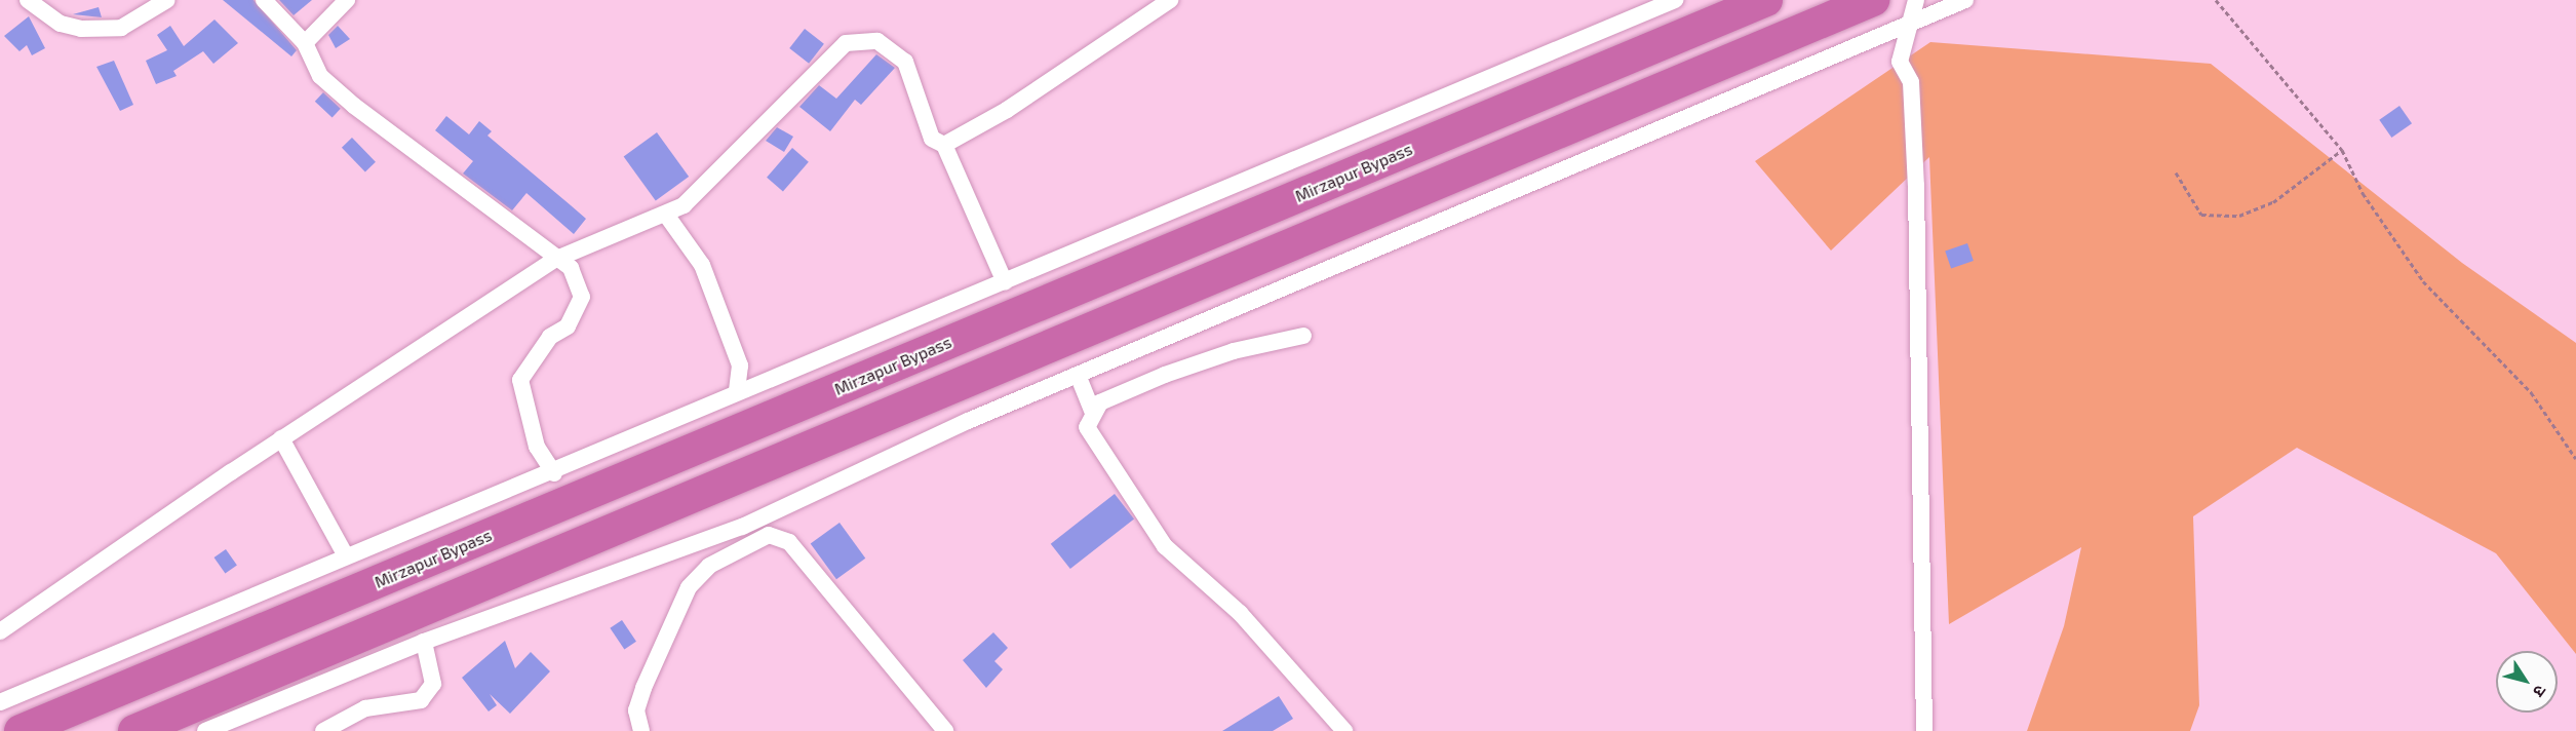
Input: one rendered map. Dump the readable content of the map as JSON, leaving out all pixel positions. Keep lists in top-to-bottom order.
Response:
{
  "streets": {
    "highway": ["Mirzapur Bypass"]
  },
  "north": "bottom right"
}
